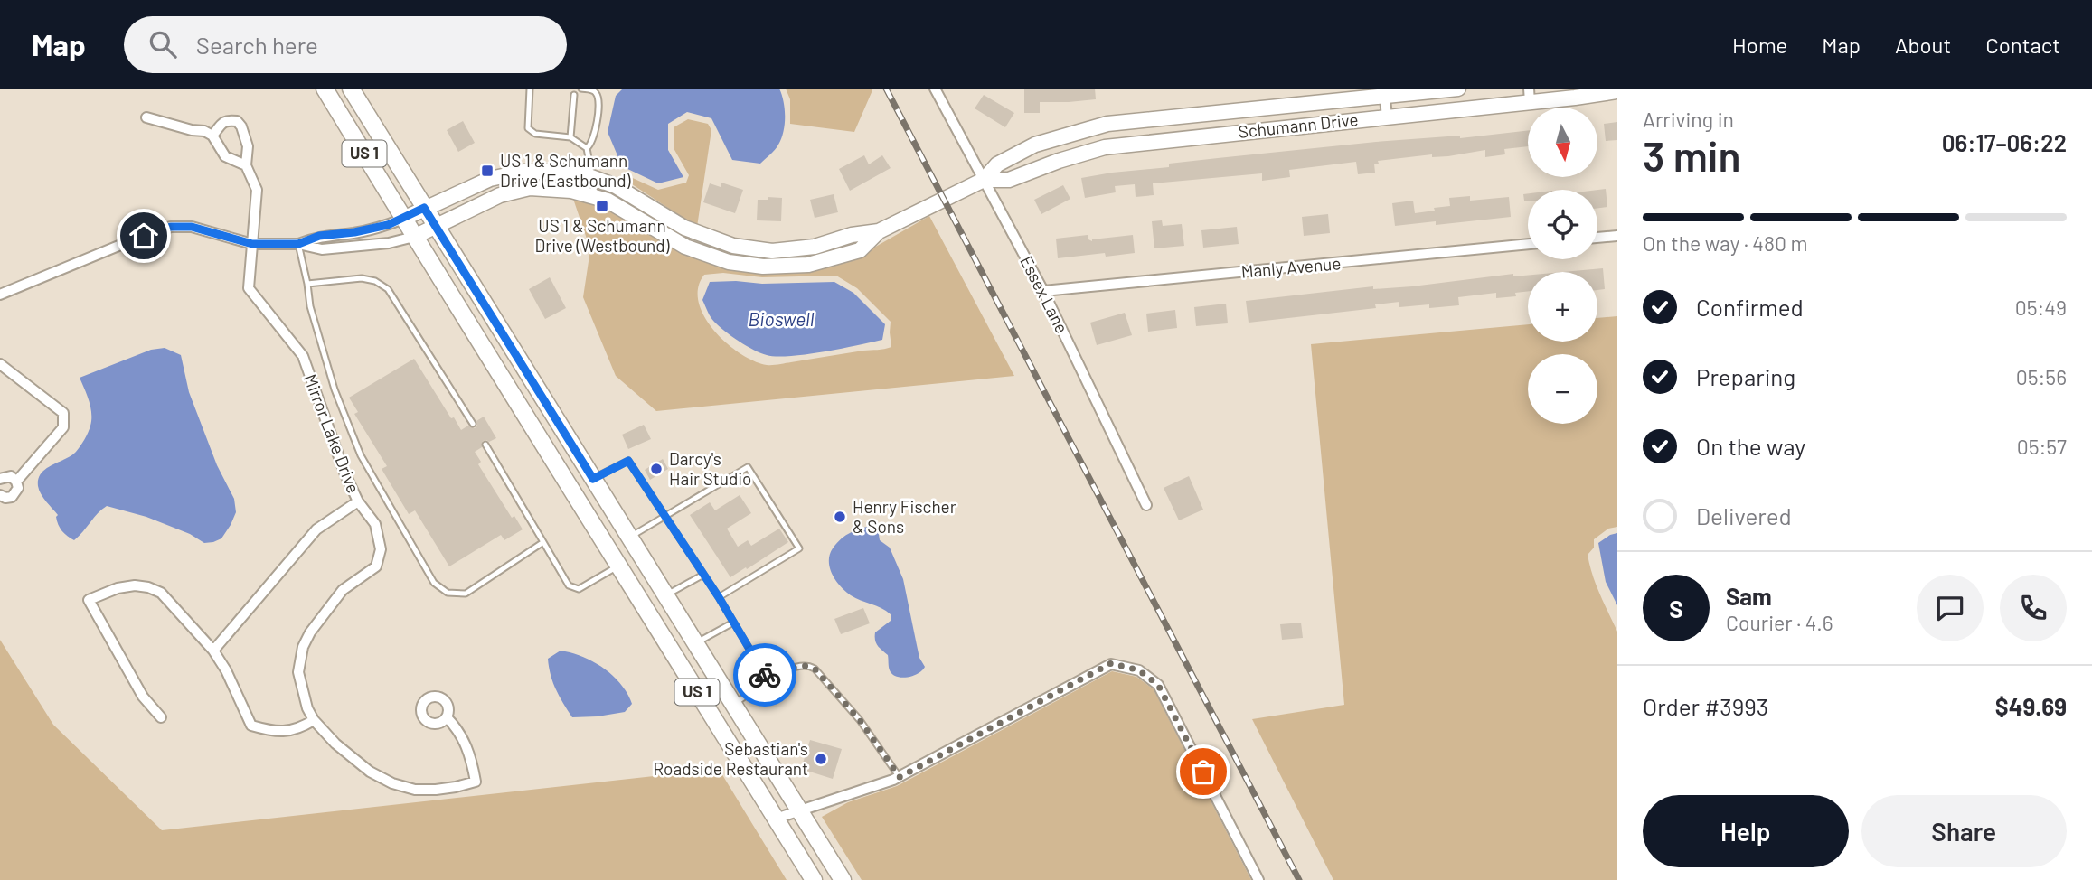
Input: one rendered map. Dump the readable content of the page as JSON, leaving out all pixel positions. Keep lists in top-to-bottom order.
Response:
{
  "streets": {
    "main road": ["US 1"],
    "street": [
      "Schumann Drive",
      "Manly Avenue",
      "Essex Lane",
      "Mirror Lake Drive"
    ]
  },
  "crossings": [
    ["Schumann Drive", "US 1"],
    ["Schumann Drive", "Essex Lane"],
    ["Manly Avenue", "Essex Lane"]
  ],
  "water": ["Bioswell"],
  "places": {
    "transit": ["US 1 & Schumann Drive (Eastbound)", "US 1 & Schumann Drive (Westbound)"],
    "other": ["Darcy's Hair Studio", "Henry Fischer & Sons", "Sebastian's Roadside Restaurant"]
  },
  "north": "bottom",
  "page": {
    "header": "Map",
    "search": "Search here",
    "nav": [
      "Home",
      "Map",
      "About",
      "Contact"
    ],
    "heading": ["3 min", "Arriving in", "06:17–06:22"],
    "panel": [
      "Sam",
      "Courier · 4.6",
      "Order #3993",
      "$49.69"
    ],
    "map_buttons": ["+", "−"],
    "bar": "On the way · 480 m",
    "list": [
      ["Confirmed", "05:49"],
      ["Preparing", "05:56"],
      ["On the way", "05:57"],
      "Delivered"
    ],
    "round": "S",
    "buttons": ["Help", "Share"]
  }
}
